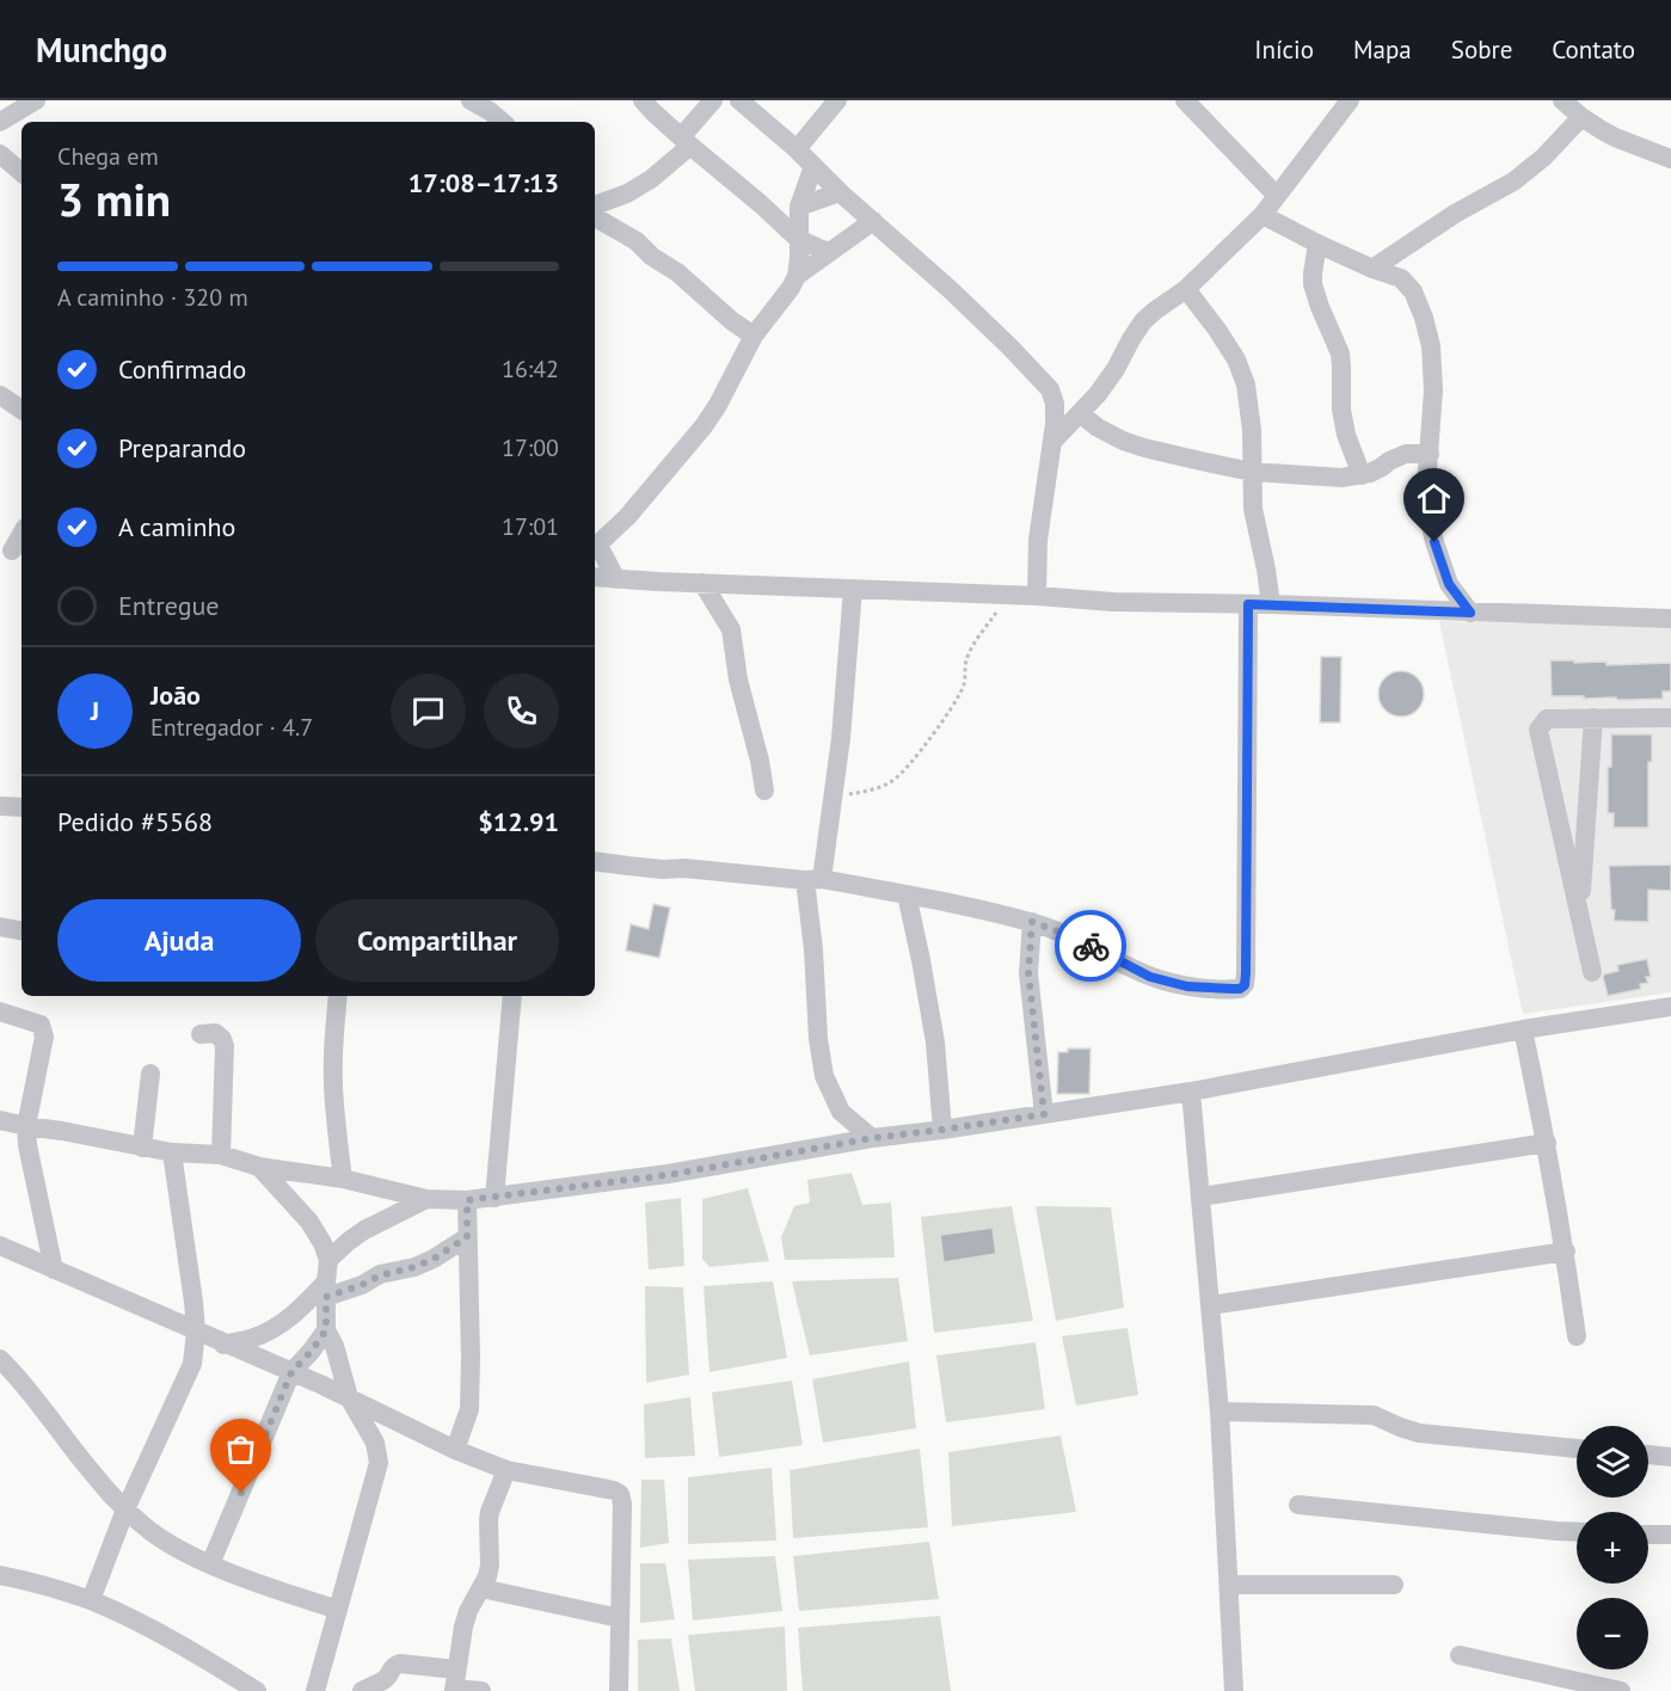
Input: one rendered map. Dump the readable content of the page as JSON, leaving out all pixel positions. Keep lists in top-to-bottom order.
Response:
{
  "page": {
    "header": "Munchgo",
    "nav": [
      "Início",
      "Mapa",
      "Sobre",
      "Contato"
    ],
    "heading": ["3 min", "Chega em", "17:08–17:13"],
    "panel": [
      "João",
      "Entregador · 4.7",
      "Pedido #5568",
      "$12.91"
    ],
    "bar": "A caminho · 320 m",
    "list": [
      ["Confirmado", "16:42"],
      ["Preparando", "17:00"],
      ["A caminho", "17:01"],
      "Entregue"
    ],
    "round": "J",
    "buttons": ["Ajuda", "Compartilhar"],
    "map_buttons": ["+", "−"]
  }
}
